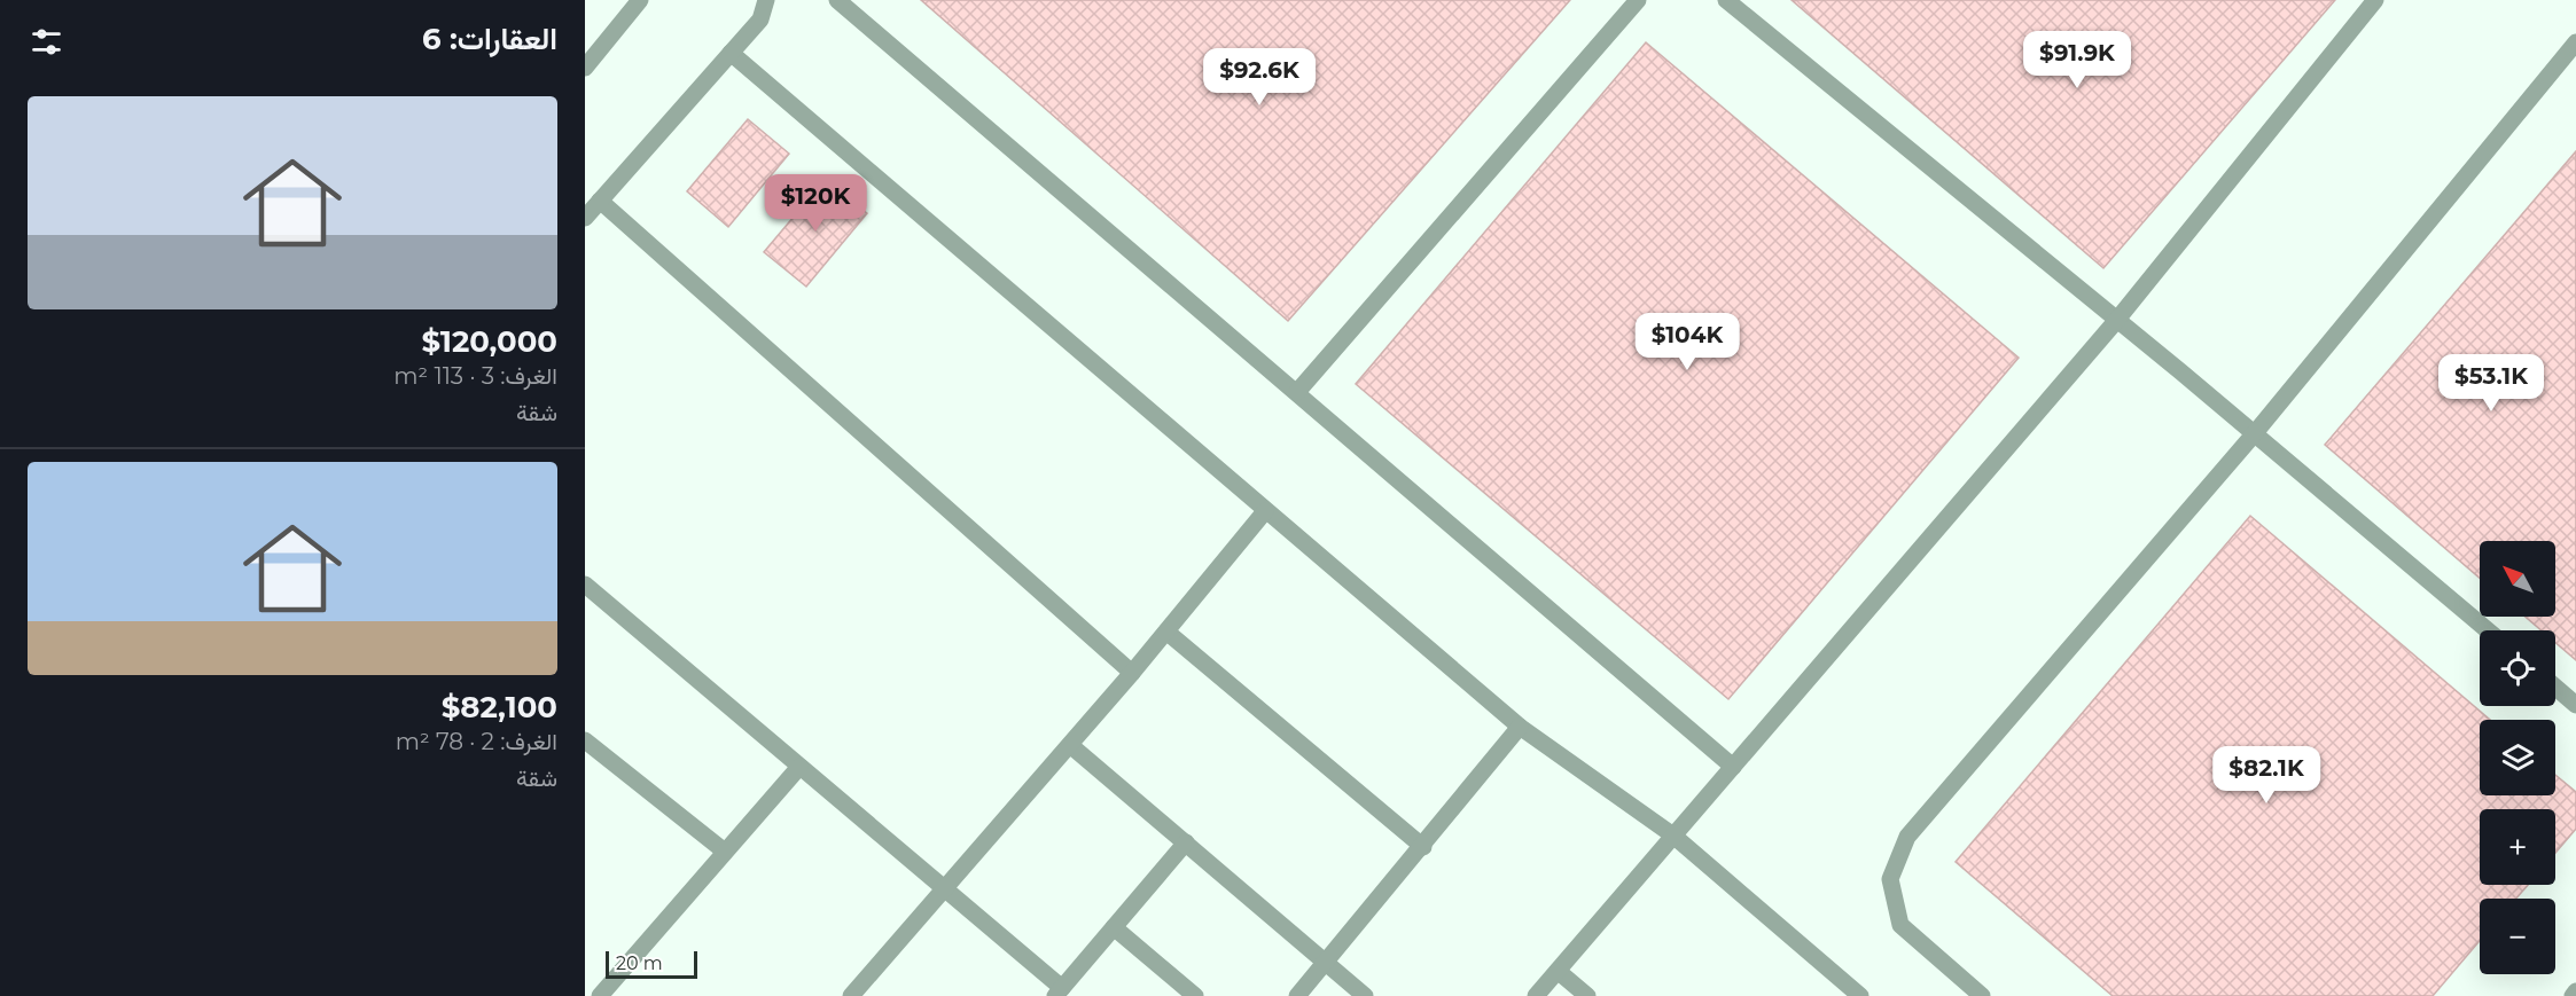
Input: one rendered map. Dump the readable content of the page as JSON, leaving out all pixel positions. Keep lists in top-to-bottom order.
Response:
{
  "scale_bar": "20 m",
  "north": "top left",
  "page": {
    "heading": "العقارات: 6",
    "price": [
      "$91.9K",
      "$92.6K",
      "$120K",
      "$104K",
      "$53.1K",
      "$82.1K"
    ],
    "list": [
      {
        "name": "$120,000",
        "note": "الغرف: 3 · 113 m² · شقة"
      },
      {
        "name": "$82,100",
        "note": "الغرف: 2 · 78 m² · شقة"
      }
    ],
    "map_buttons": ["+", "−"],
    "scale": "20 m"
  }
}
